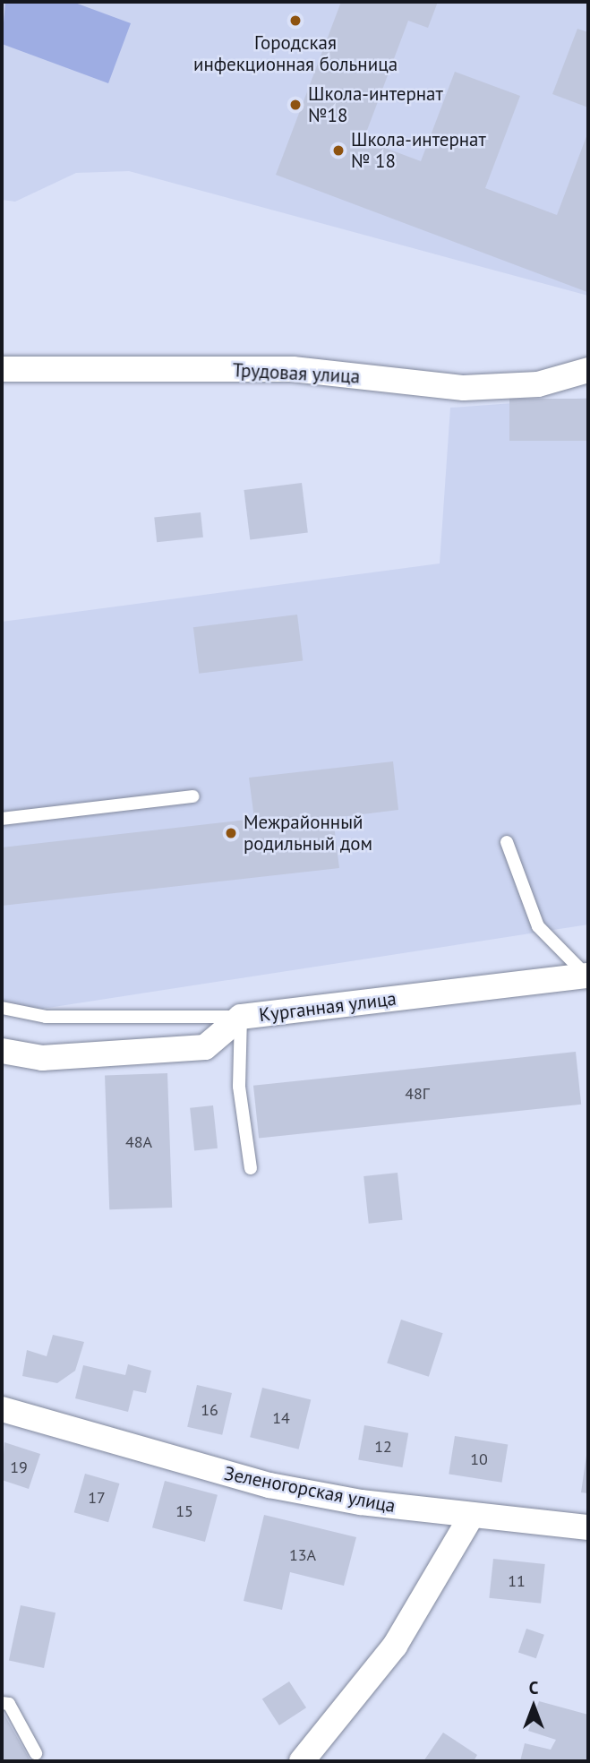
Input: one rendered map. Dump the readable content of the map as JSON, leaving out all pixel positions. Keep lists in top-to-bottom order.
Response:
{
  "streets": {
    "street": ["Трудовая улица", "Курганная улица", "Зеленогорская улица"]
  },
  "places": [
    "Городская инфекционная больница",
    "Школа-интернат №18",
    "Школа-интернат № 18",
    "Межрайонный родильный дом"
  ],
  "house_numbers": [
    "48Г",
    "48А",
    "16",
    "14",
    "12",
    "10",
    "19",
    "17",
    "15",
    "13А",
    "11"
  ],
  "north": "top"
}
